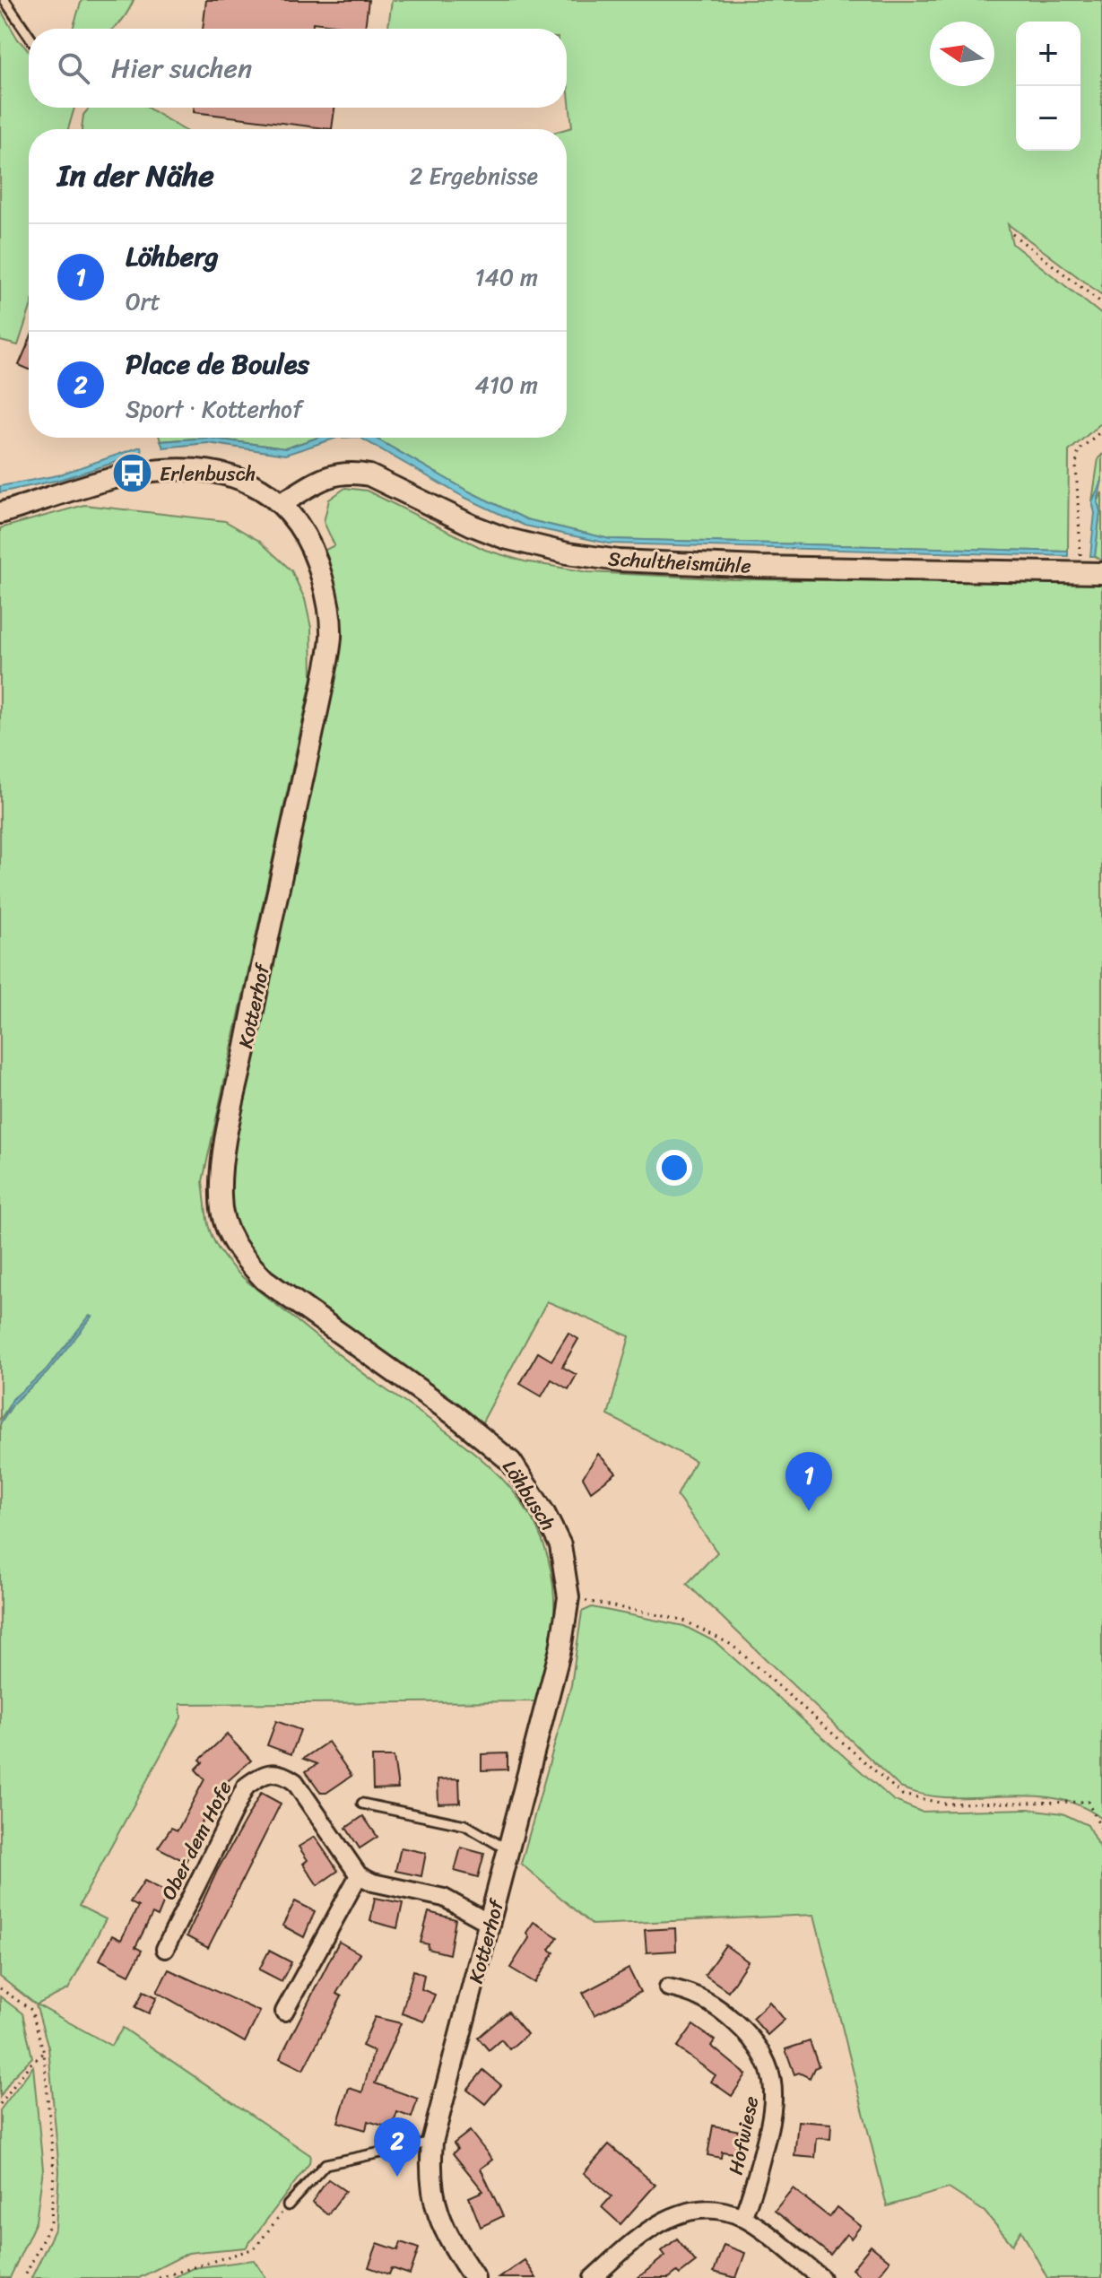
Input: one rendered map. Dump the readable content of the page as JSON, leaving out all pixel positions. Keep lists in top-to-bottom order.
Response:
{
  "streets": {
    "street": [
      "Schultheismühle",
      "Kotterhof",
      "Löhbusch",
      "Ober dem Hofe",
      "Hofwiese"
    ]
  },
  "crossings": [
    ["Schultheismühle", "Kotterhof"],
    ["Kotterhof", "Löhbusch"]
  ],
  "places": {
    "bus stop": ["Erlenbusch"]
  },
  "north": "left",
  "page": {
    "map_buttons": ["+", "−"],
    "search": "Hier suchen",
    "heading": ["In der Nähe", "2 Ergebnisse"],
    "list": [
      {
        "mark": "1",
        "name": "Löhberg",
        "note": "Ort",
        "value": "140 m"
      },
      {
        "mark": "2",
        "name": "Place de Boules",
        "note": "Sport · Kotterhof",
        "value": "410 m"
      }
    ],
    "pins": ["1", "2"]
  }
}
